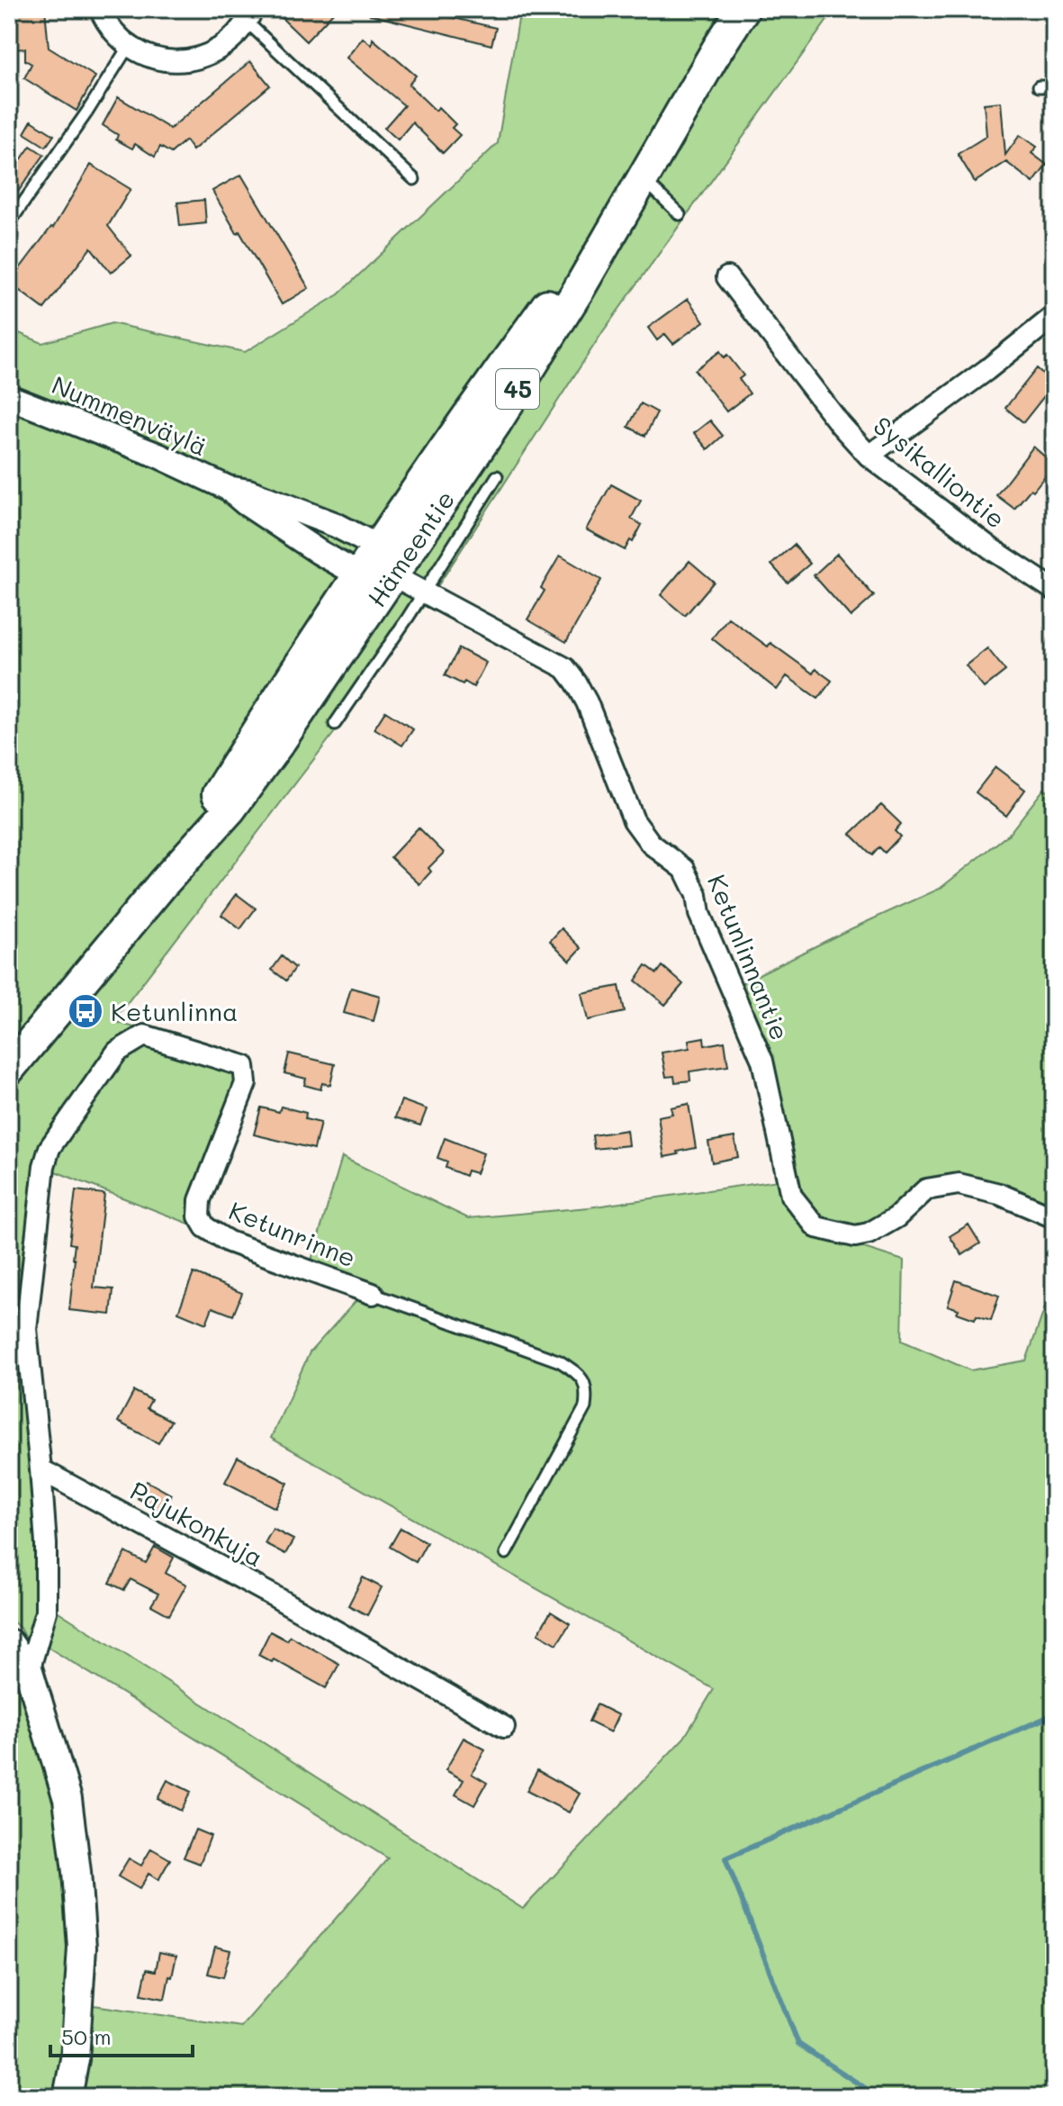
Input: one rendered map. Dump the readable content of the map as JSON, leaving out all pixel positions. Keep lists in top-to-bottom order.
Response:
{
  "streets": {
    "main road": ["45", "Hämeentie"],
    "street": [
      "Nummenväylä",
      "Sysikalliontie",
      "Ketunlinnantie",
      "Ketunrinne",
      "Pajukonkuja"
    ]
  },
  "crossings": [
    ["Nummenväylä", "Hämeentie"],
    ["Nummenväylä", "Ketunlinnantie"],
    ["Hämeentie", "Ketunlinnantie"],
    ["Ketunrinne", "Pajukonkuja"]
  ],
  "places": {
    "bus stop": ["Ketunlinna"]
  },
  "scale_bar": "50 m"
}
